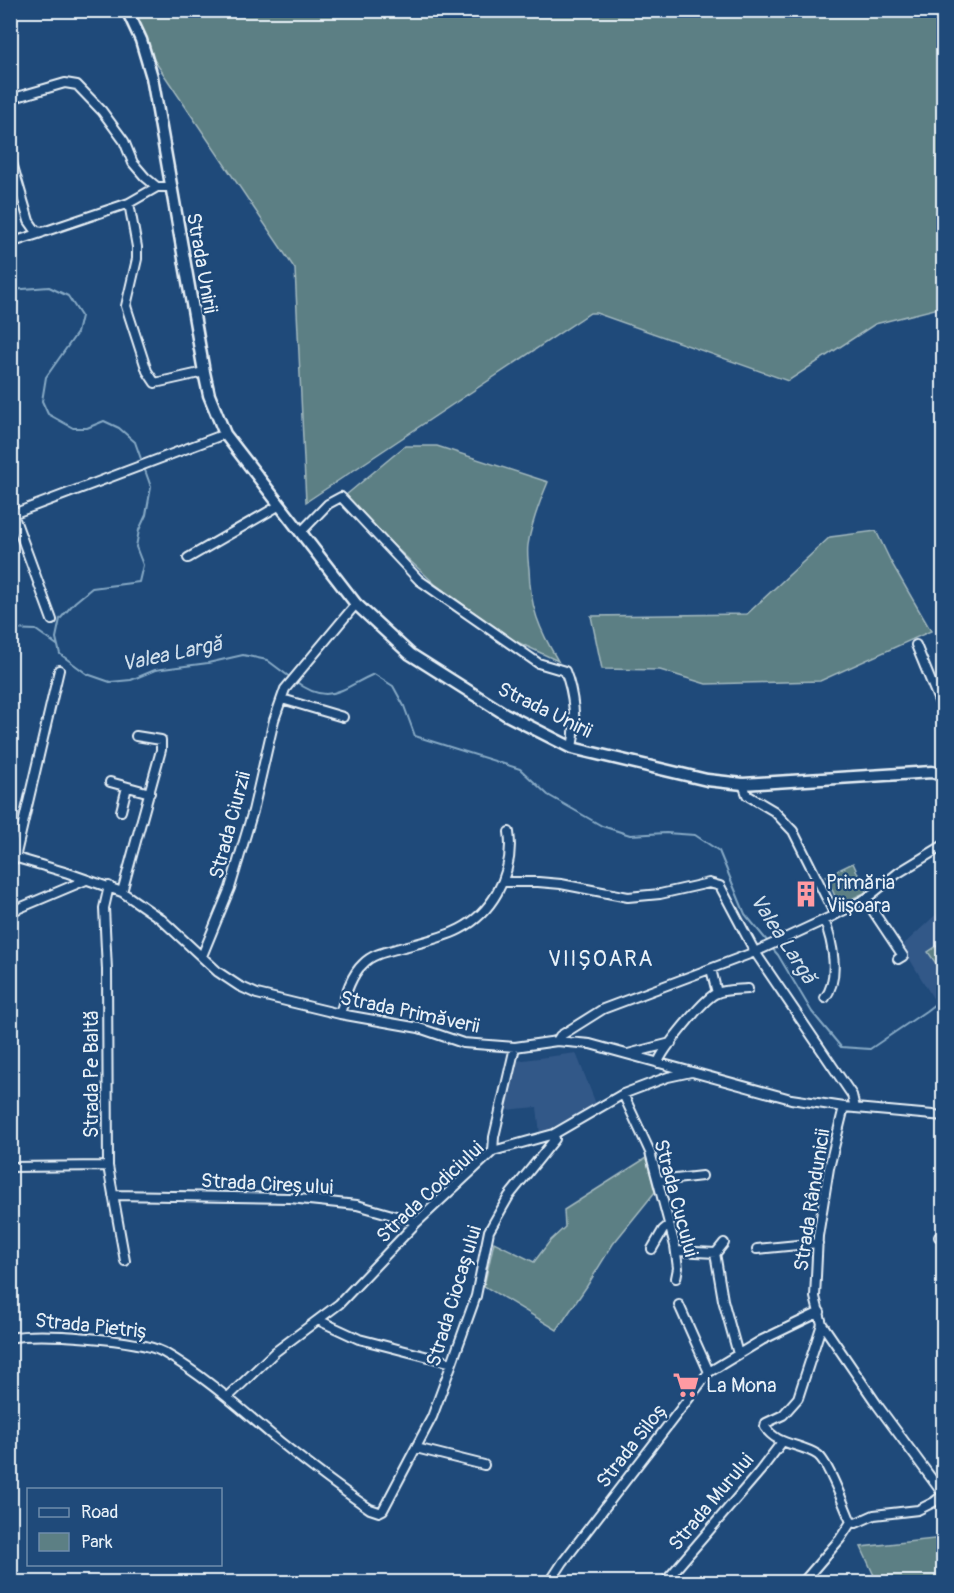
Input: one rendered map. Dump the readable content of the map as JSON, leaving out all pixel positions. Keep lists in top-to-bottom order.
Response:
{
  "streets": {
    "main road": ["Strada Unirii"],
    "street": [
      "Strada Ciurzii",
      "Strada Primăverii",
      "Strada Pe Baltă",
      "Strada Cireșului",
      "Strada Codiciului",
      "Strada Cucului",
      "Strada Rândunicii",
      "Strada Ciocașului",
      "Strada Pietriș",
      "Strada Siloș",
      "Strada Murului"
    ]
  },
  "crossings": [
    ["Strada Unirii", "Strada Ciurzii"],
    ["Strada Ciurzii", "Strada Primăverii"],
    ["Strada Primăverii", "Strada Pe Baltă"],
    ["Strada Primăverii", "Strada Codiciului"],
    ["Strada Primăverii", "Strada Rândunicii"],
    ["Strada Pe Baltă", "Strada Cireșului"],
    ["Strada Cireșului", "Strada Codiciului"],
    ["Strada Codiciului", "Strada Cucului"],
    ["Strada Codiciului", "Strada Ciocașului"],
    ["Strada Codiciului", "Strada Pietriș"],
    ["Strada Rândunicii", "Strada Siloș"],
    ["Strada Rândunicii", "Strada Murului"],
    ["Strada Ciocașului", "Strada Pietriș"]
  ],
  "districts": ["VIIȘOARA"],
  "water": ["Valea Largă"],
  "places": {
    "building": ["Primăria Viişoara"],
    "supermarket": ["La Mona"]
  },
  "legend": ["Road", "Park"]
}
